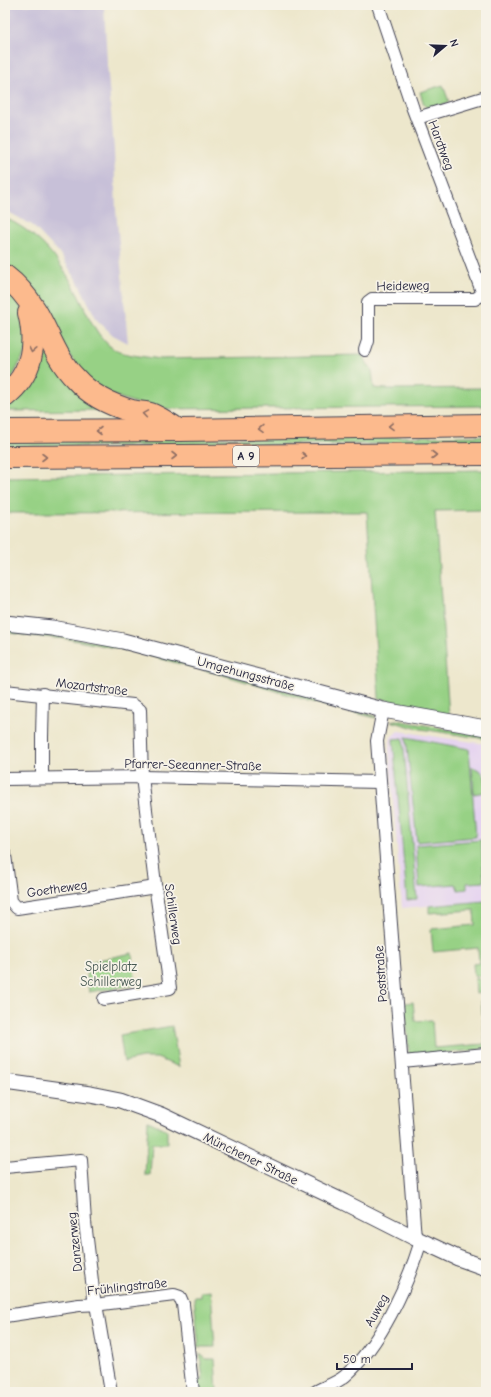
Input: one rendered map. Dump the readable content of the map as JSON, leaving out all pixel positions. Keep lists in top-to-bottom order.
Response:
{
  "streets": {
    "highway": ["A 9"],
    "street": [
      "Hardtweg",
      "Heideweg",
      "Umgehungsstraße",
      "Mozartstraße",
      "Pfarrer-Seeanner-Straße",
      "Goetheweg",
      "Schillerweg",
      "Poststraße",
      "Münchener Straße",
      "Danzerweg",
      "Frühlingstraße",
      "Auweg"
    ]
  },
  "crossings": [
    ["Hardtweg", "Heideweg"],
    ["Umgehungsstraße", "Poststraße"],
    ["Mozartstraße", "Pfarrer-Seeanner-Straße"],
    ["Mozartstraße", "Schillerweg"],
    ["Pfarrer-Seeanner-Straße", "Schillerweg"],
    ["Pfarrer-Seeanner-Straße", "Poststraße"],
    ["Goetheweg", "Schillerweg"],
    ["Poststraße", "Münchener Straße"],
    ["Poststraße", "Auweg"],
    ["Münchener Straße", "Auweg"],
    ["Danzerweg", "Frühlingstraße"]
  ],
  "parks": ["Spielplatz Schillerweg"],
  "scale_bar": "50 m",
  "north": "right"
}
